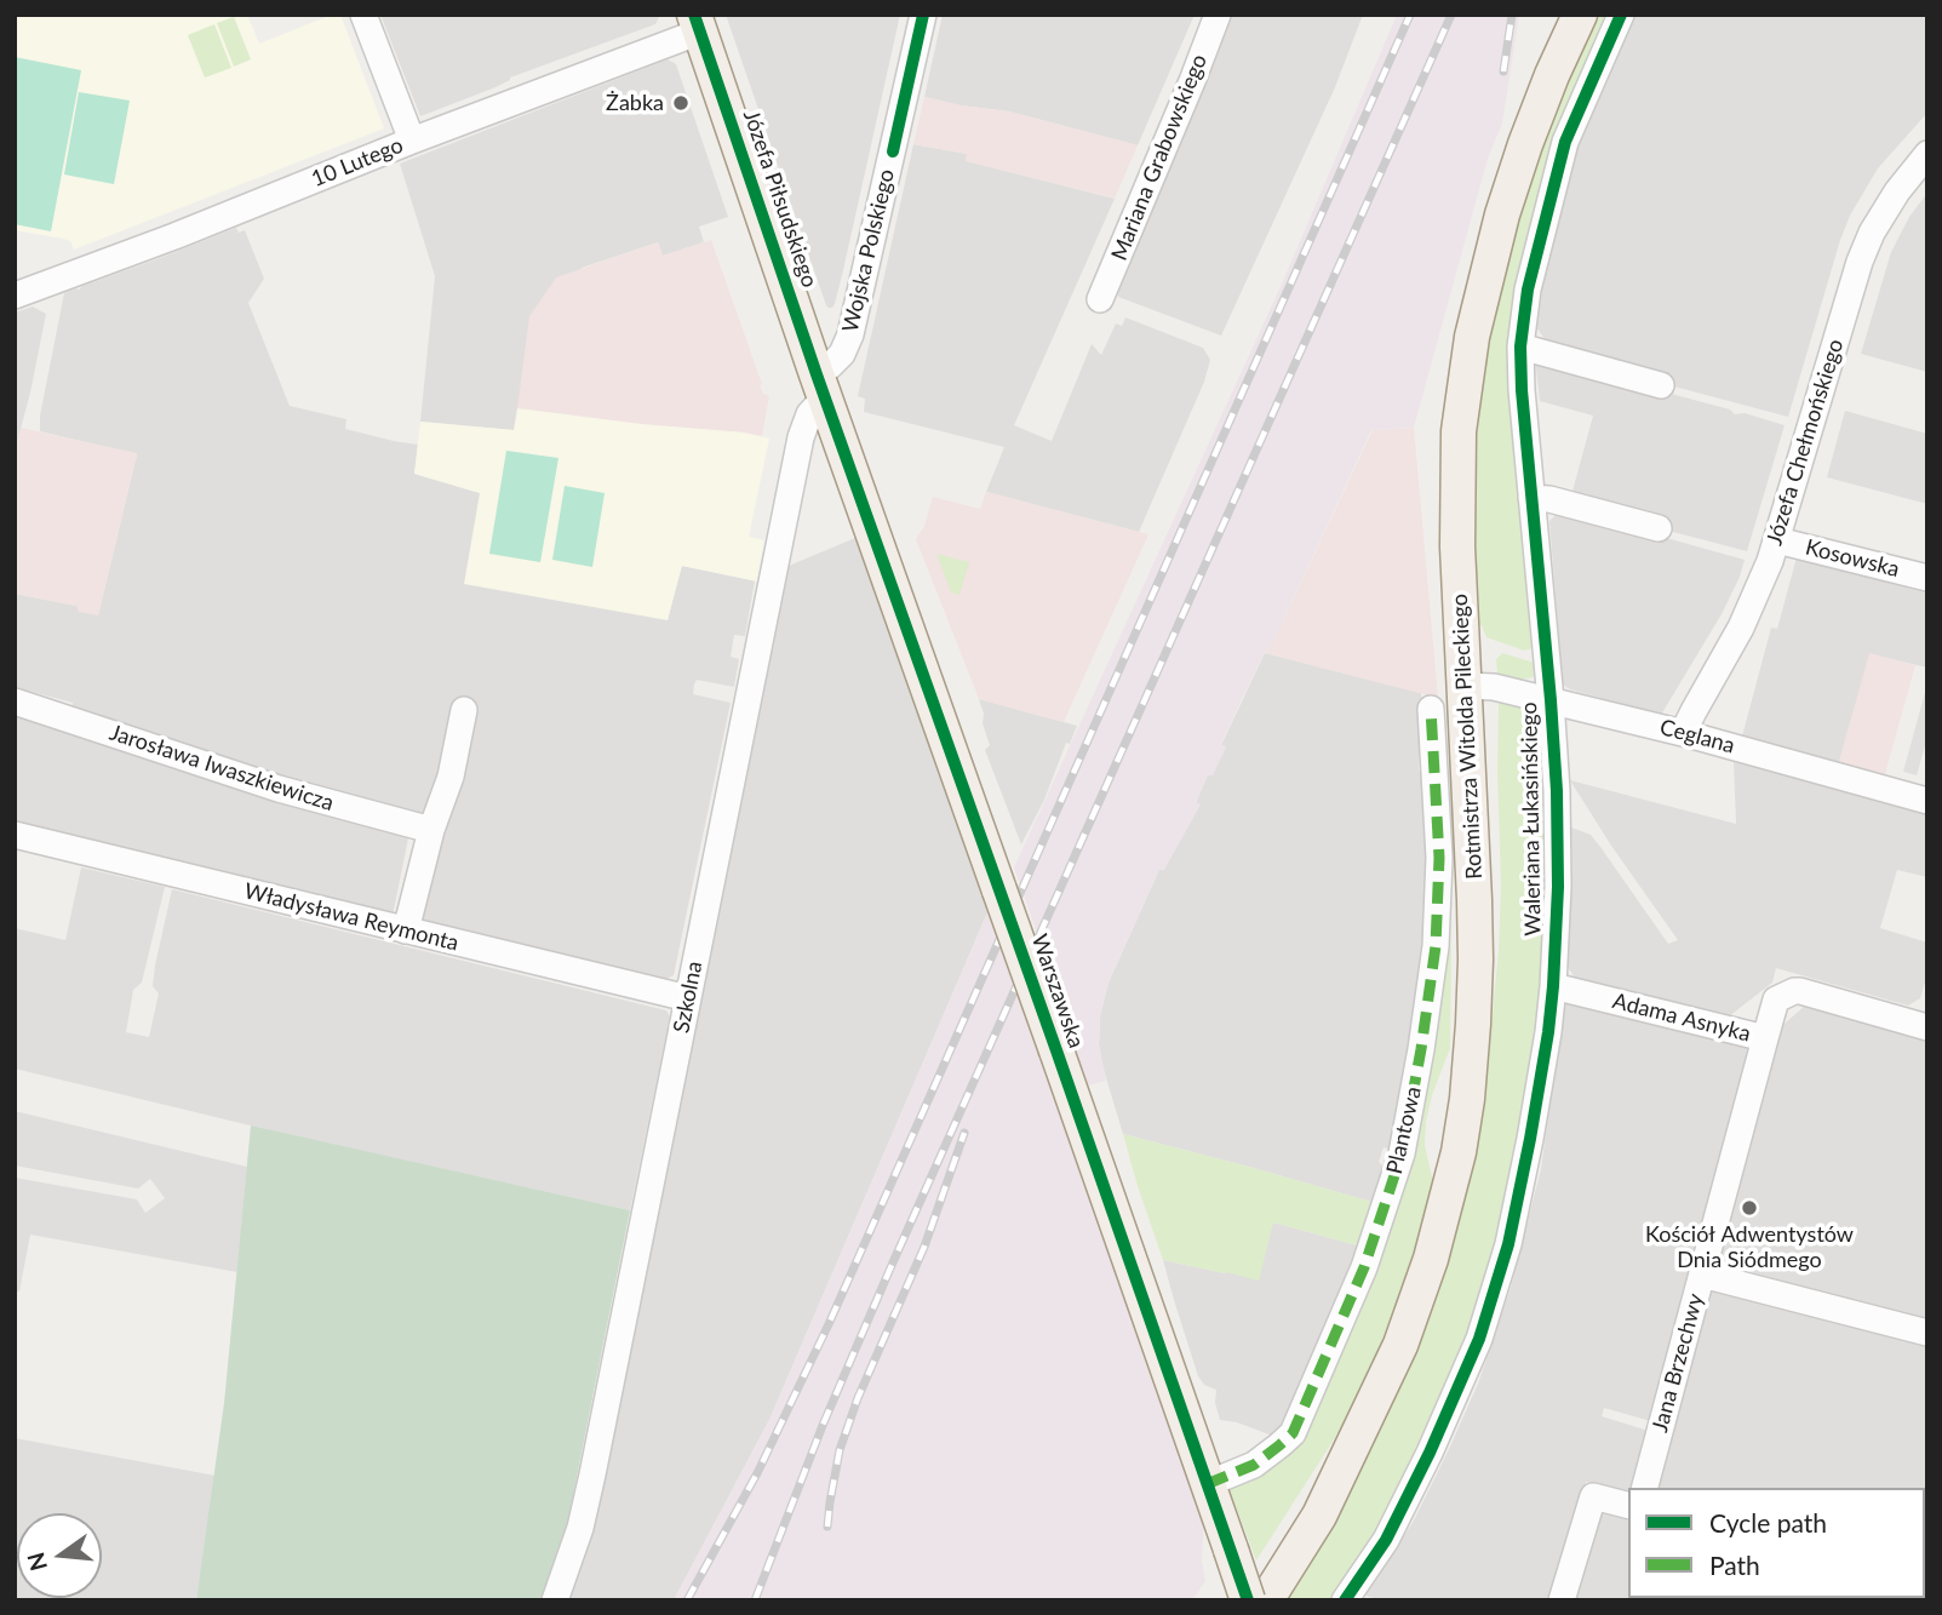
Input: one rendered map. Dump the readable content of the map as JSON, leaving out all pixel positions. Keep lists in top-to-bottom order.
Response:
{
  "streets": {
    "main road": ["Józefa Piłsudskiego", "Rotmistrza Witolda Pileckiego", "Warszawska"],
    "street": [
      "Mariana Grabowskiego",
      "10 Lutego",
      "Wojska Polskiego",
      "Józefa Chełmońskiego",
      "Kosowska",
      "Ceglana",
      "Jarosława Iwaszkiewicza",
      "Waleriana Łukasińskiego",
      "Władysława Reymonta",
      "Szkolna",
      "Adama Asnyka",
      "Plantowa",
      "Jana Brzechwy"
    ]
  },
  "crossings": [
    ["10 Lutego", "Józefa Piłsudskiego"],
    ["Józefa Piłsudskiego", "Wojska Polskiego"],
    ["Józefa Piłsudskiego", "Warszawska"],
    ["Józefa Piłsudskiego", "Szkolna"],
    ["Wojska Polskiego", "Warszawska"],
    ["Wojska Polskiego", "Szkolna"],
    ["Józefa Chełmońskiego", "Kosowska"],
    ["Józefa Chełmońskiego", "Ceglana"],
    ["Rotmistrza Witolda Pileckiego", "Ceglana"],
    ["Rotmistrza Witolda Pileckiego", "Warszawska"],
    ["Ceglana", "Waleriana Łukasińskiego"],
    ["Waleriana Łukasińskiego", "Adama Asnyka"],
    ["Władysława Reymonta", "Szkolna"],
    ["Warszawska", "Szkolna"],
    ["Warszawska", "Plantowa"],
    ["Adama Asnyka", "Jana Brzechwy"]
  ],
  "places": ["Żabka", "Kościół Adwentystów Dnia Siódmego"],
  "legend": ["Cycle path", "Path"],
  "north": "left"
}
